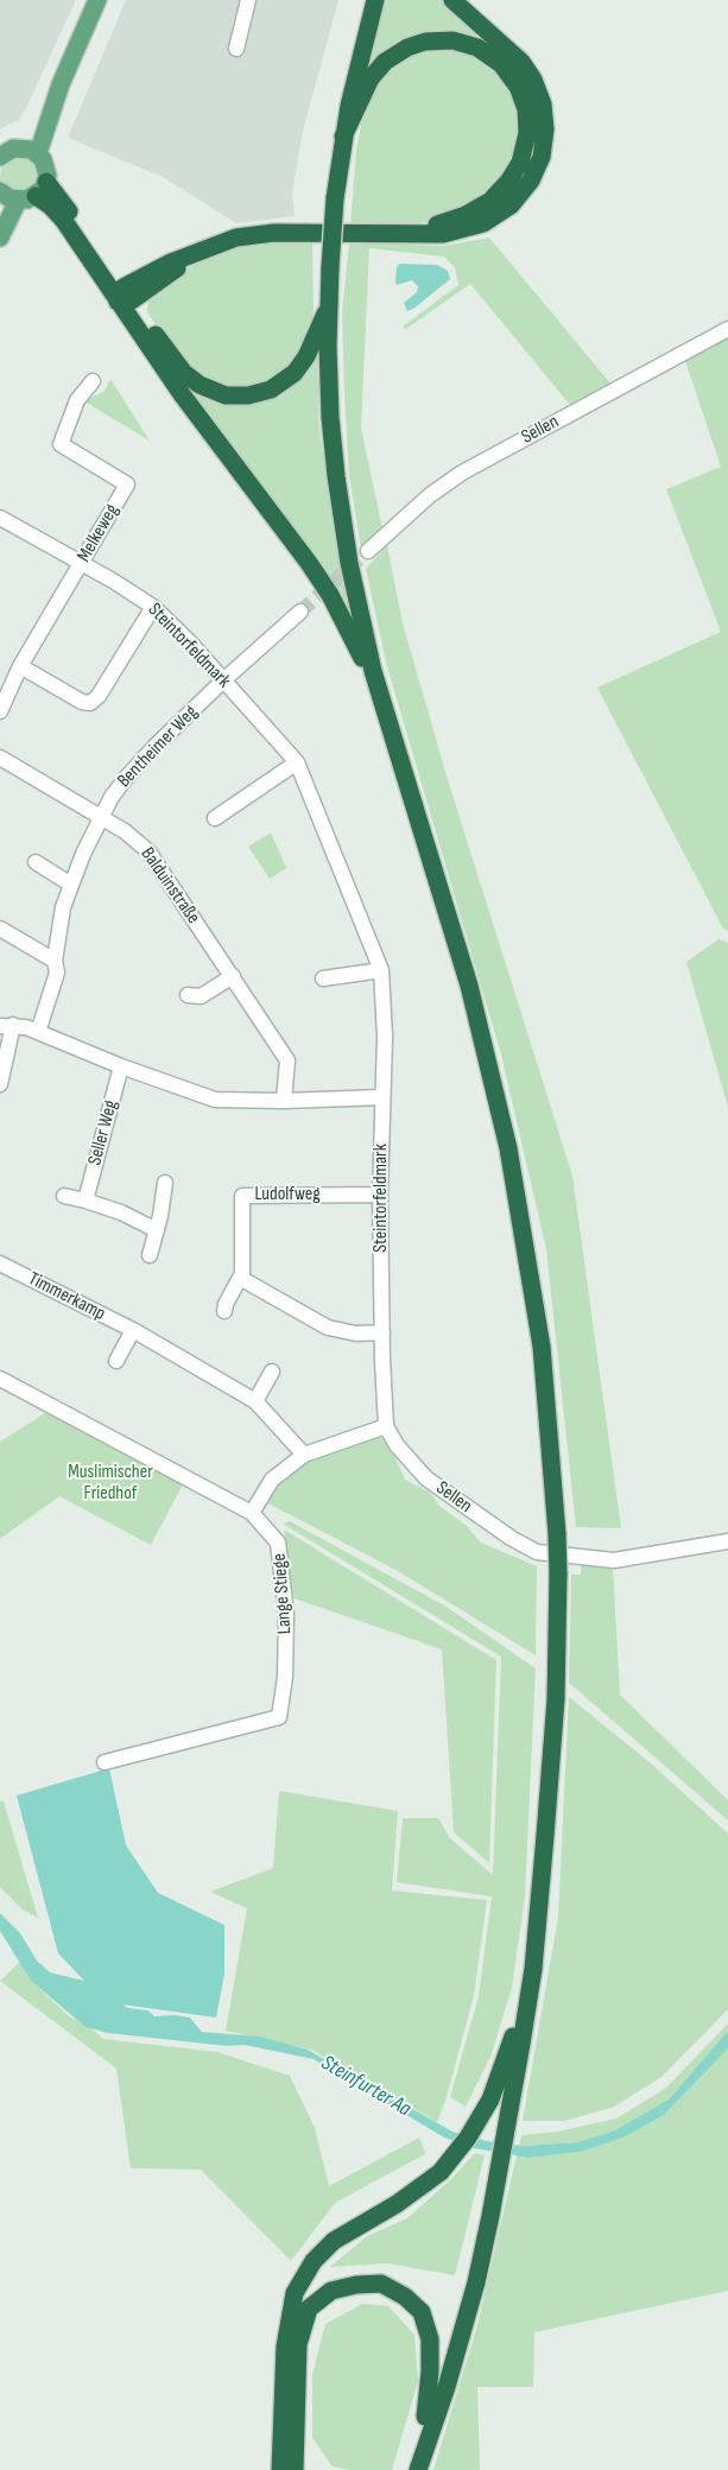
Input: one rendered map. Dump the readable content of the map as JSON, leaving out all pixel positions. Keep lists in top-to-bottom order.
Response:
{
  "streets": {
    "street": [
      "Sellen",
      "Melkeweg",
      "Steintorfeldmark",
      "Bentheimer Weg",
      "Balduinstraße",
      "Seller Weg",
      "Ludolfweg",
      "Timmerkamp",
      "Lange Stiege"
    ]
  },
  "crossings": [
    ["Sellen", "Steintorfeldmark"],
    ["Melkeweg", "Steintorfeldmark"],
    ["Steintorfeldmark", "Bentheimer Weg"],
    ["Steintorfeldmark", "Ludolfweg"],
    ["Bentheimer Weg", "Balduinstraße"]
  ],
  "water": ["Steinfurter Aa"],
  "parks": ["Muslimischer Friedhof"]
}
